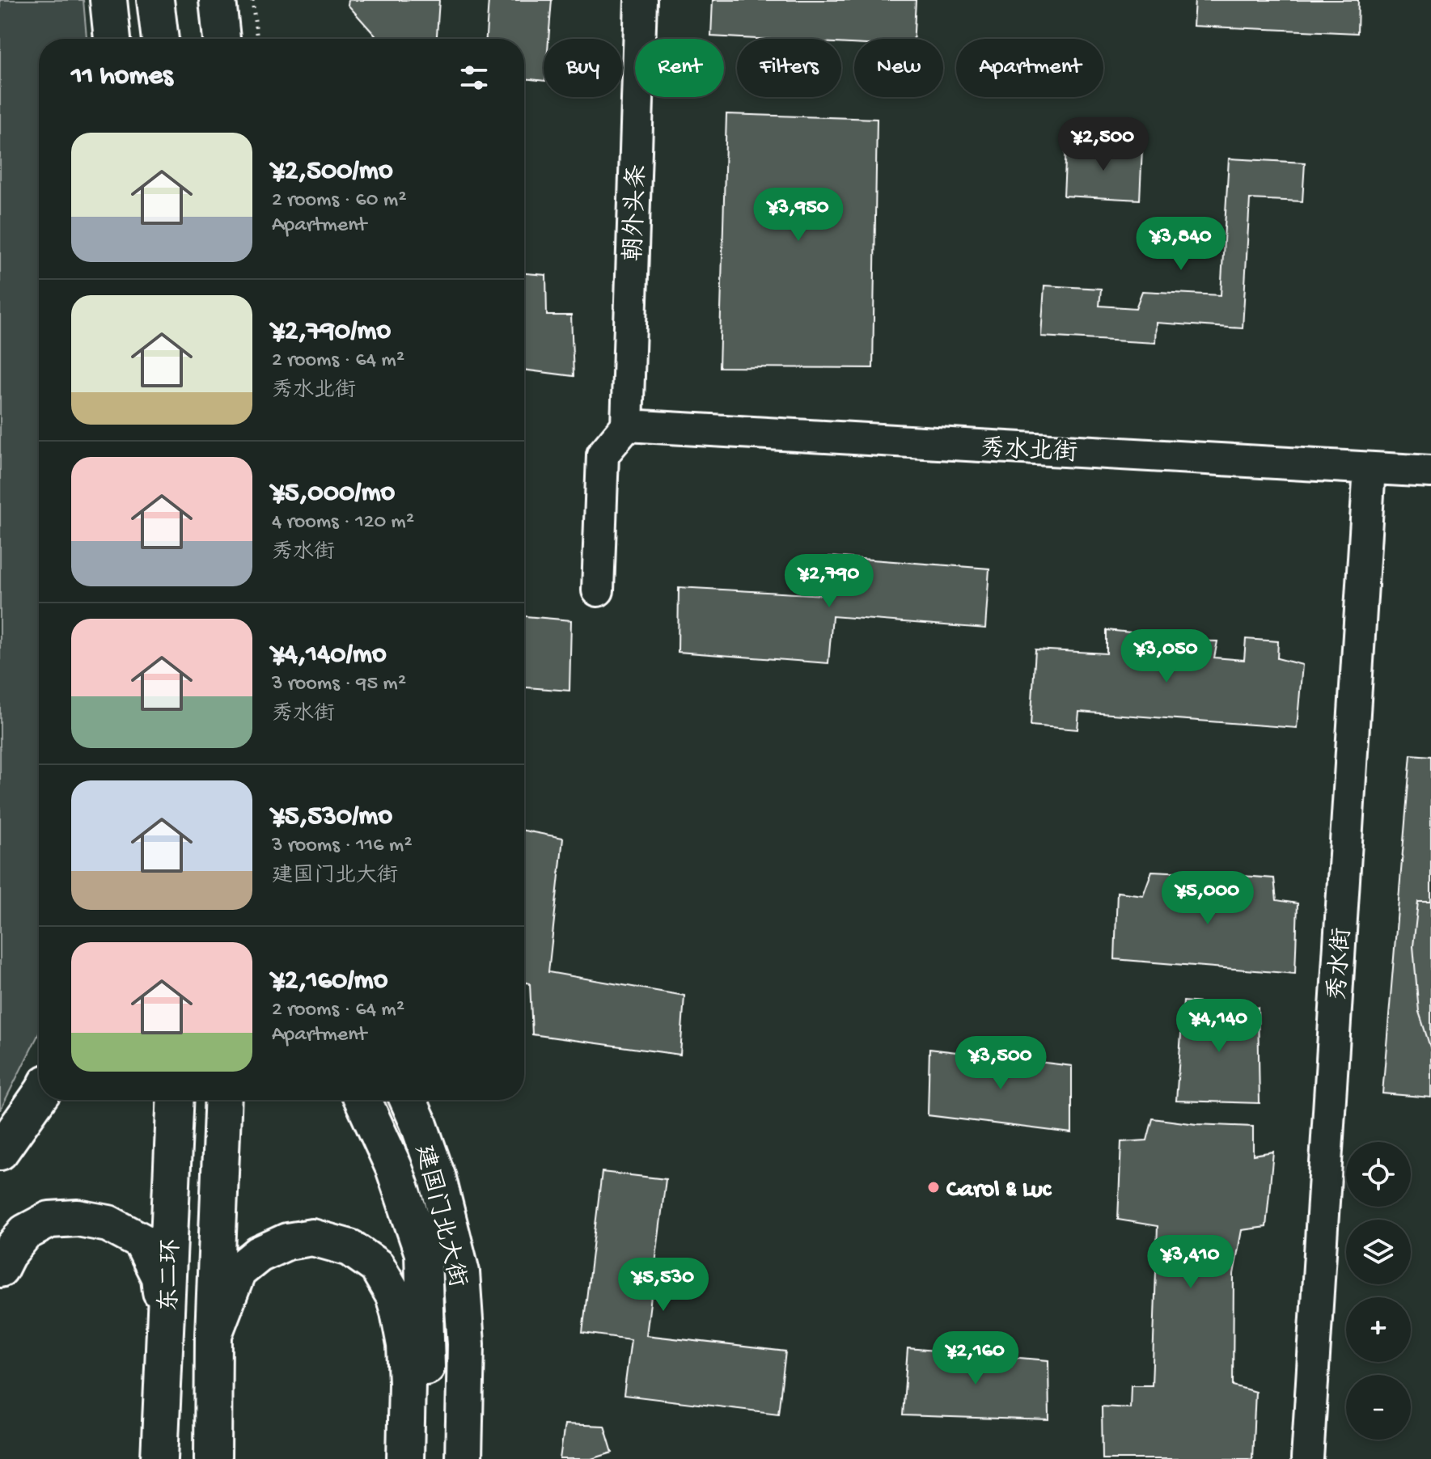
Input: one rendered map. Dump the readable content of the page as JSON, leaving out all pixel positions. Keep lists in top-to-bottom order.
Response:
{
  "streets": {
    "main road": ["建国门北大街", "东二环"],
    "street": ["朝外头条", "秀水北街", "秀水街"]
  },
  "crossings": [
    ["朝外头条", "秀水北街"],
    ["秀水北街", "秀水街"]
  ],
  "places": ["Carol & Luc"],
  "page": {
    "chip": [
      "Buy",
      "Rent",
      "Filters",
      "New",
      "Apartment"
    ],
    "heading": "11 homes",
    "list": [
      {
        "name": "¥2,500/mo",
        "note": "2 rooms · 60 m² · Apartment"
      },
      {
        "name": "¥2,790/mo",
        "note": "2 rooms · 64 m² · 秀水北街"
      },
      {
        "name": "¥5,000/mo",
        "note": "4 rooms · 120 m² · 秀水街"
      },
      {
        "name": "¥4,140/mo",
        "note": "3 rooms · 95 m² · 秀水街"
      },
      {
        "name": "¥5,530/mo",
        "note": "3 rooms · 116 m² · 建国门北大街"
      },
      {
        "name": "¥2,160/mo",
        "note": "2 rooms · 64 m² · Apartment"
      }
    ],
    "price": [
      "¥2,500",
      "¥3,950",
      "¥3,840",
      "¥2,790",
      "¥3,050",
      "¥5,000",
      "¥4,140",
      "¥3,500",
      "¥3,410",
      "¥5,530",
      "¥2,160"
    ],
    "map_buttons": ["+", "−"]
  }
}
